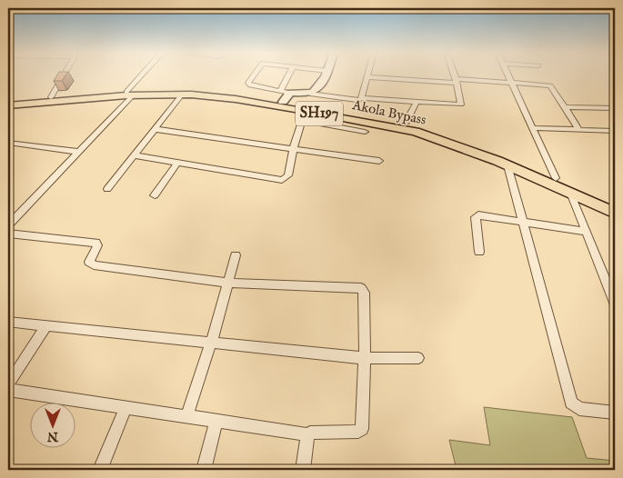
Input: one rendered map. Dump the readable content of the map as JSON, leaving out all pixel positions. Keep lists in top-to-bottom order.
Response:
{
  "streets": {
    "main road": ["Akola Bypass", "SH197"]
  },
  "north": "bottom"
}
